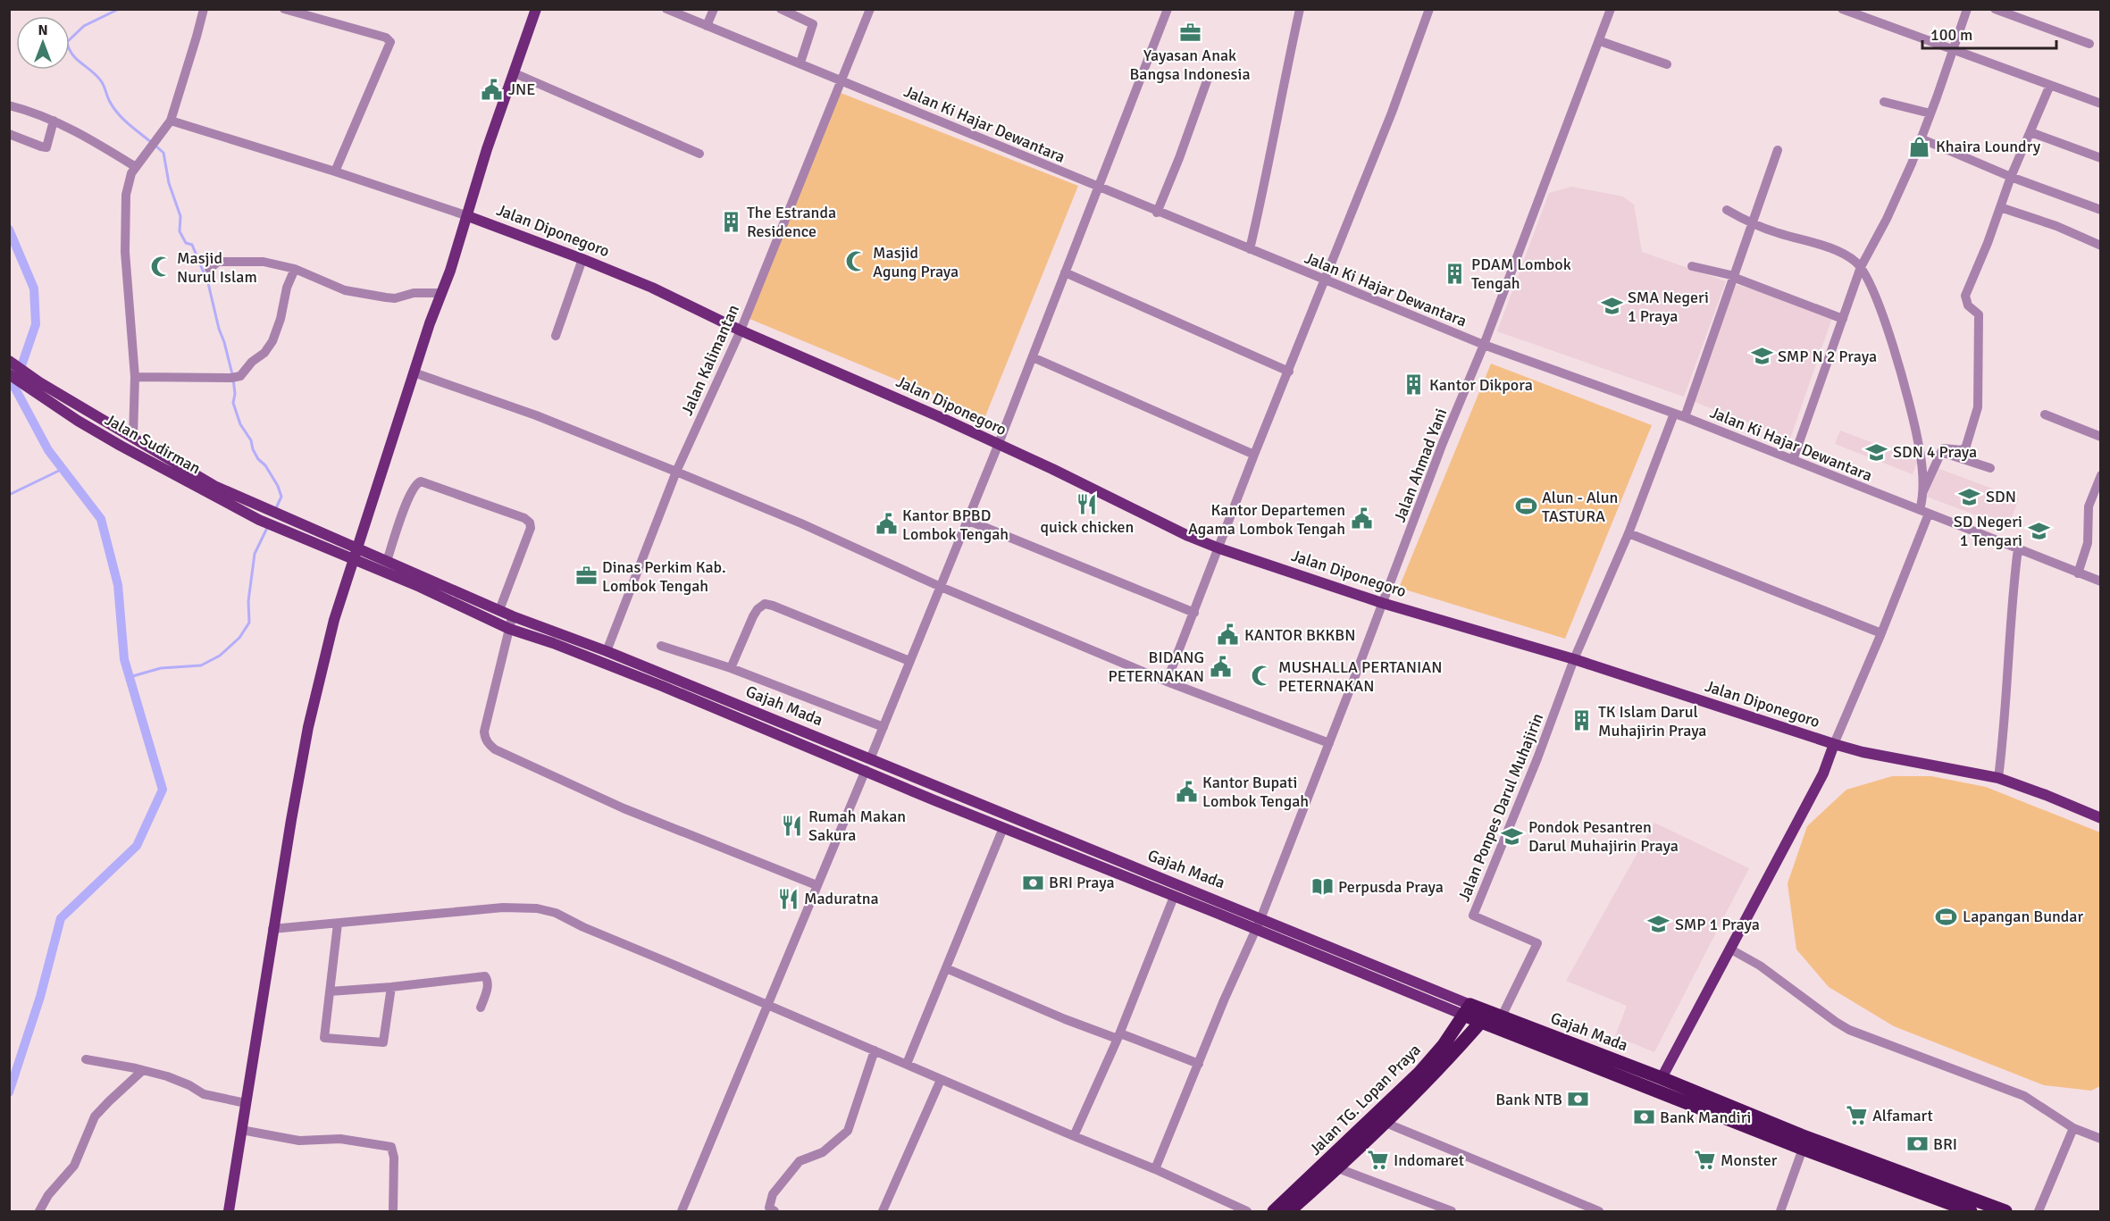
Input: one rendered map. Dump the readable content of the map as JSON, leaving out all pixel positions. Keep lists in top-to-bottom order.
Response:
{
  "streets": {
    "highway": ["Gajah Mada", "Jalan TG. Lopan Praya"],
    "main road": ["Jalan Diponegoro", "Jalan Sudirman"],
    "street": [
      "Jalan Ki Hajar Dewantara",
      "Jalan Kalimantan",
      "Jalan Ahmad Yani",
      "Jalan Ponpes Darul Muhajirin"
    ]
  },
  "crossings": [
    ["Jalan Ki Hajar Dewantara", "Jalan Kalimantan"],
    ["Jalan Ki Hajar Dewantara", "Jalan Ahmad Yani"],
    ["Jalan Diponegoro", "Jalan Kalimantan"],
    ["Jalan Diponegoro", "Jalan Ahmad Yani"],
    ["Jalan Diponegoro", "Jalan Ponpes Darul Muhajirin"],
    ["Jalan Kalimantan", "Gajah Mada"],
    ["Jalan Sudirman", "Gajah Mada"],
    ["Jalan Ahmad Yani", "Gajah Mada"],
    ["Gajah Mada", "Jalan Ponpes Darul Muhajirin"],
    ["Gajah Mada", "Jalan TG. Lopan Praya"]
  ],
  "places": {
    "office": ["Yayasan Anak Bangsa Indonesia", "Dinas Perkim Kab. Lombok Tengah"],
    "public building": [
      "JNE",
      "Kantor Departemen Agama Lombok Tengah",
      "Kantor BPBD Lombok Tengah",
      "KANTOR BKKBN",
      "BIDANG PETERNAKAN",
      "Kantor Bupati Lombok Tengah"
    ],
    "shop": ["Khaira Loundry"],
    "building": [
      "The Estranda Residence",
      "PDAM Lombok Tengah",
      "Kantor Dikpora",
      "TK Islam Darul Muhajirin Praya"
    ],
    "mosque": ["Masjid Agung Praya", "Masjid Nurul Islam", "MUSHALLA PERTANIAN PETERNAKAN"],
    "school or university": [
      "SMA Negeri 1 Praya",
      "SMP N 2 Praya",
      "SDN 4 Praya",
      "SDN",
      "SD Negeri 1 Tengari",
      "Pondok Pesantren Darul Muhajirin Praya",
      "SMP 1 Praya"
    ],
    "restaurant": ["quick chicken", "Rumah Makan Sakura", "Maduratna"],
    "sports": ["Alun - Alun TASTURA", "Lapangan Bundar"],
    "bank": [
      "BRI Praya",
      "Bank NTB",
      "Bank Mandiri",
      "BRI"
    ],
    "library": ["Perpusda Praya"],
    "supermarket": ["Alfamart", "Indomaret", "Monster"]
  },
  "scale_bar": "100 m",
  "north": "top"
}
